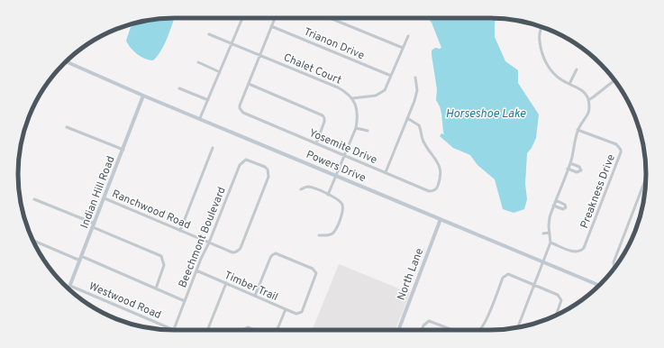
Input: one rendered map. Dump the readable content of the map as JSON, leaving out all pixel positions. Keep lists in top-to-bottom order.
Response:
{
  "streets": {
    "street": [
      "Trianon Drive",
      "Chalet Court",
      "Yosemite Drive",
      "Powers Drive",
      "Preakness Drive",
      "Indian Hill Road",
      "Ranchwood Road",
      "Beechmont Boulevard",
      "North Lane",
      "Timber Trail",
      "Westwood Road"
    ]
  },
  "crossings": [
    ["Powers Drive", "Indian Hill Road"],
    ["Powers Drive", "North Lane"],
    ["Indian Hill Road", "Ranchwood Road"],
    ["Indian Hill Road", "Westwood Road"],
    ["Ranchwood Road", "Beechmont Boulevard"],
    ["Beechmont Boulevard", "Timber Trail"],
    ["Beechmont Boulevard", "Westwood Road"]
  ],
  "water": ["Horseshoe Lake"]
}
